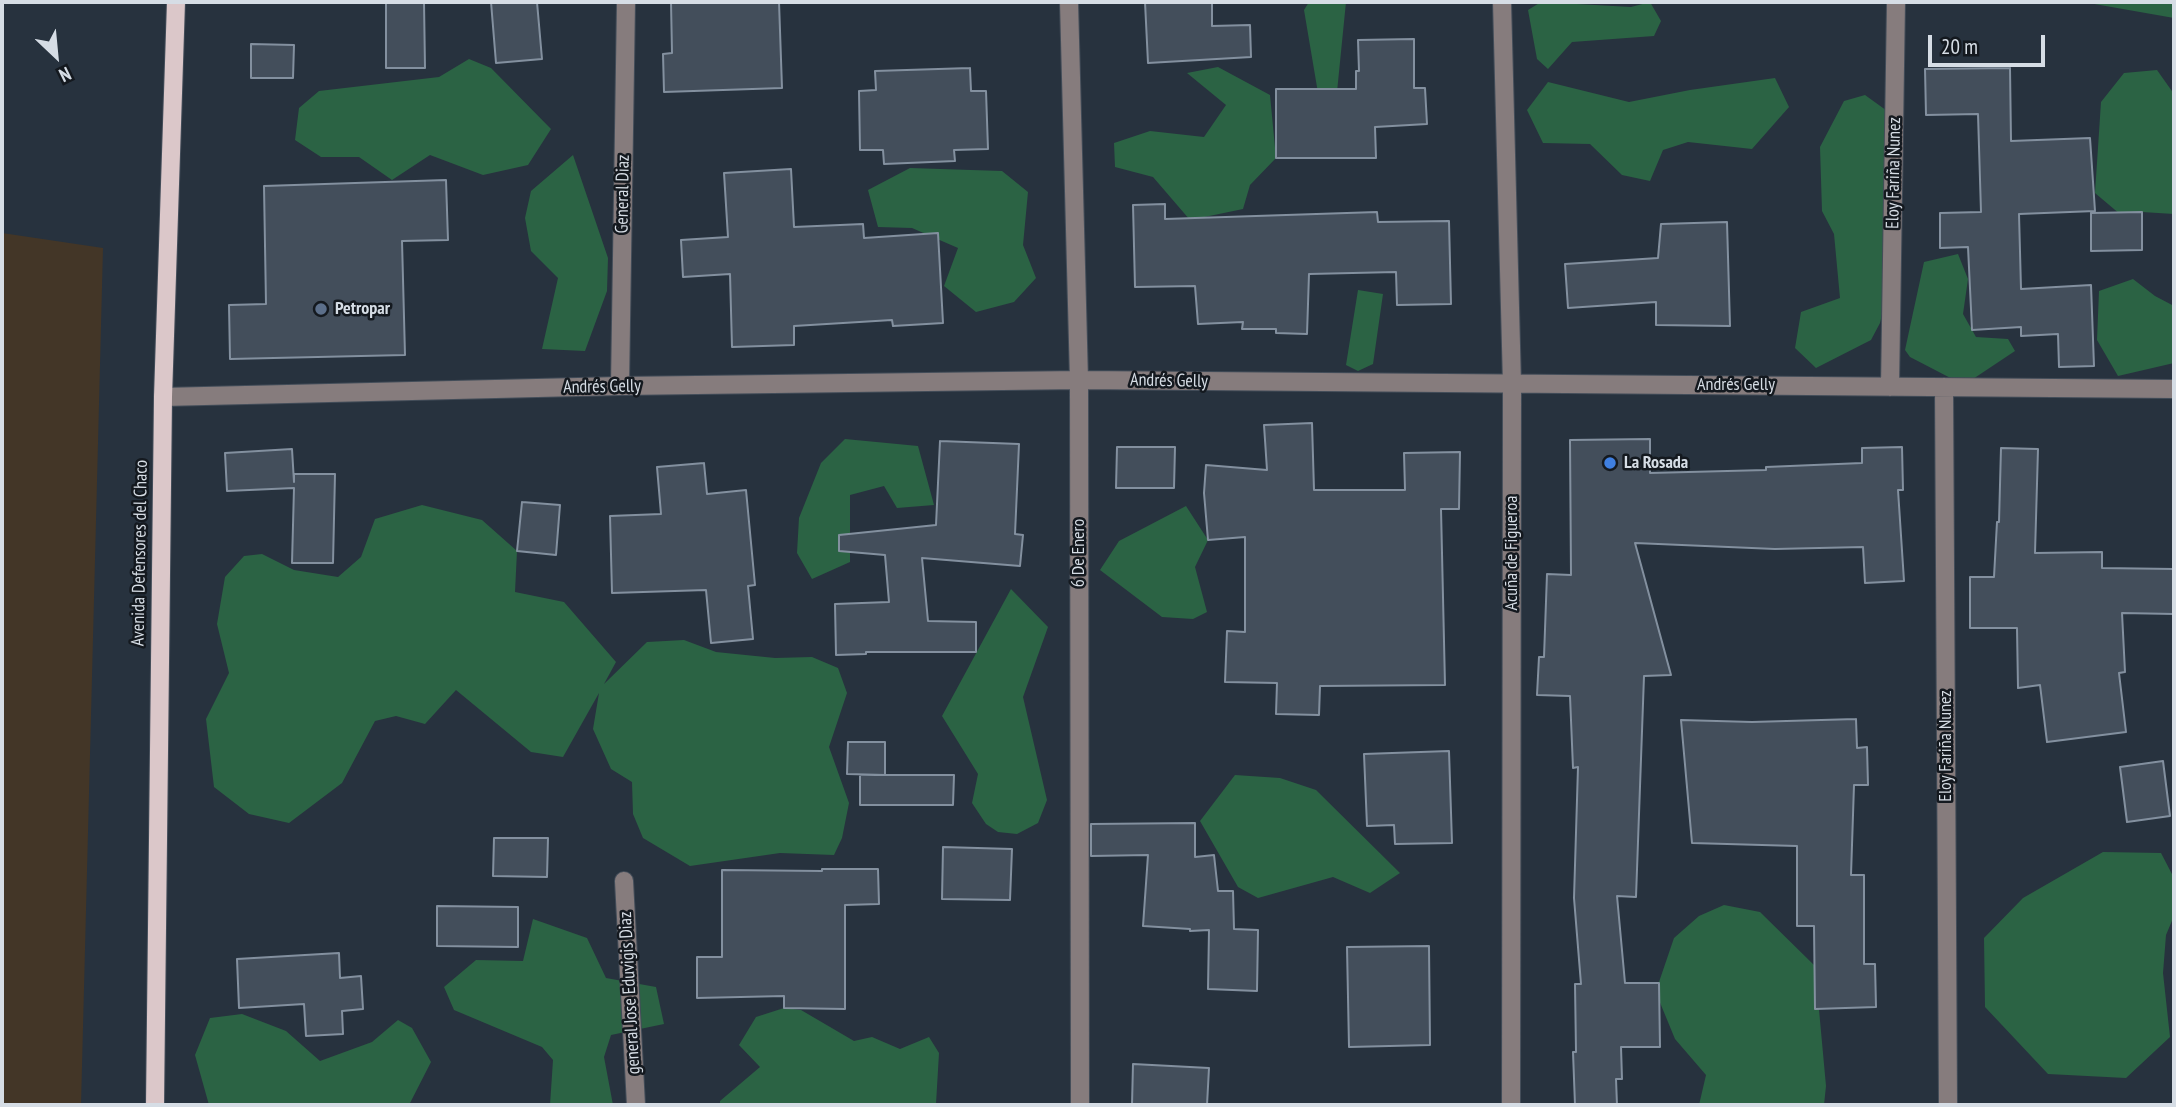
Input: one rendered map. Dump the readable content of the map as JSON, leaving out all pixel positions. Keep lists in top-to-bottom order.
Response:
{
  "streets": {
    "main road": ["Avenida Defensores del Chaco"],
    "street": [
      "Eloy Fariña Nunez",
      "General Diaz",
      "Andrés Gelly",
      "6 De Enero",
      "Acuña de Figueroa",
      "general Jose Eduvigis Diaz"
    ]
  },
  "crossings": [
    ["Eloy Fariña Nunez", "Andrés Gelly"],
    ["General Diaz", "Andrés Gelly"],
    ["Andrés Gelly", "Avenida Defensores del Chaco"],
    ["Andrés Gelly", "6 De Enero"],
    ["Andrés Gelly", "Acuña de Figueroa"]
  ],
  "places": ["Petropar", "La Rosada"],
  "scale_bar": "20 m",
  "north": "bottom right"
}
